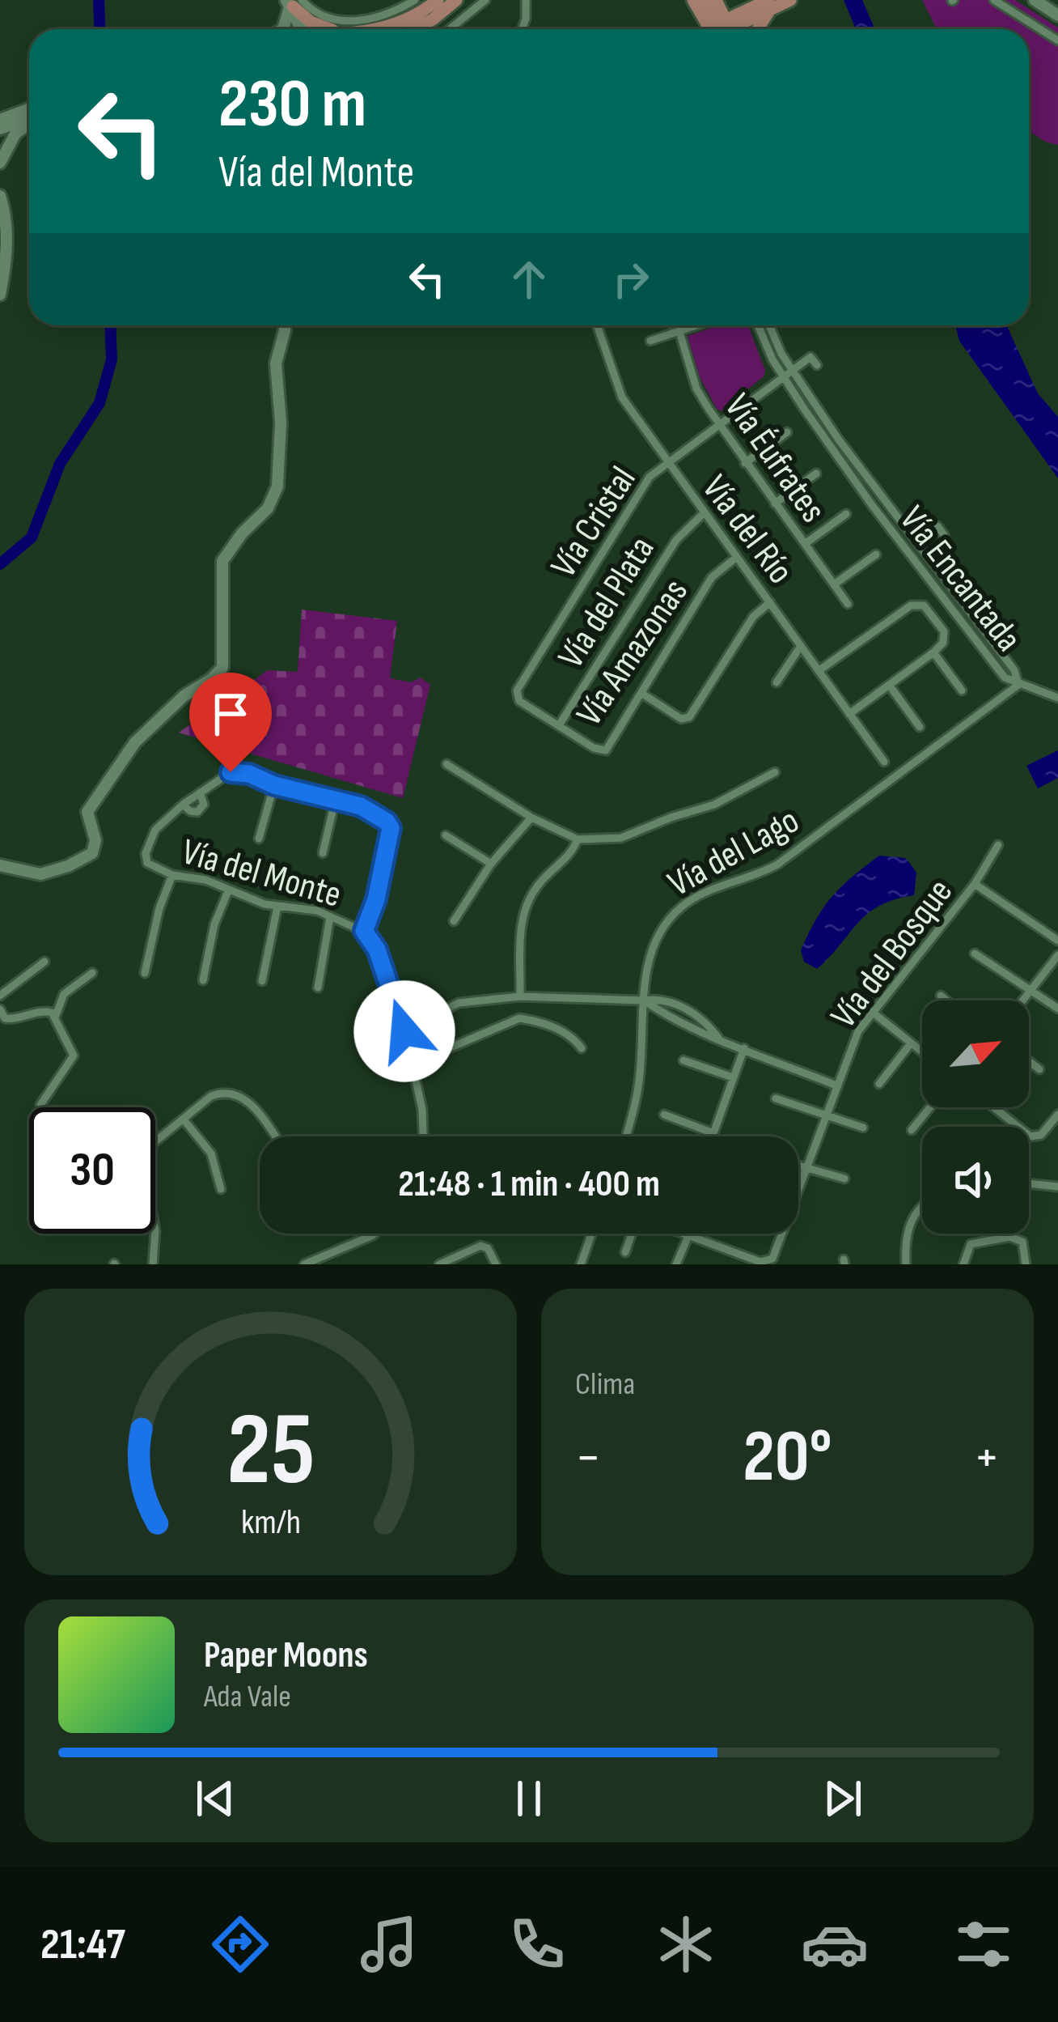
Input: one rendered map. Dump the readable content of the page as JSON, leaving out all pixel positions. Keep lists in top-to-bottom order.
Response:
{
  "streets": {
    "street": [
      "Vía Éufrates",
      "Vía Cristal",
      "Vía del Río",
      "Vía Encantada",
      "Vía del Plata",
      "Vía Amazonas",
      "Vía del Lago",
      "Vía del Monte",
      "Vía del Bosque"
    ]
  },
  "crossings": [
    ["Vía Éufrates", "Vía Cristal"],
    ["Vía Cristal", "Vía del Río"],
    ["Vía Cristal", "Vía Encantada"],
    ["Vía Cristal", "Vía Amazonas"],
    ["Vía del Río", "Vía del Plata"],
    ["Vía del Río", "Vía Amazonas"],
    ["Vía Encantada", "Vía del Lago"],
    ["Vía del Plata", "Vía Amazonas"]
  ],
  "north": "top right",
  "page": {
    "turn": ["230 m", "Vía del Monte"],
    "limit": "30",
    "trip": "21:48 · 1 min · 400 m",
    "tile": "Clima",
    "heat": ["−", "20°", "+"],
    "song": ["Paper Moons", "Ada Vale"],
    "tabs": "21:47",
    "gauge": ["25", "km/h"]
  }
}
